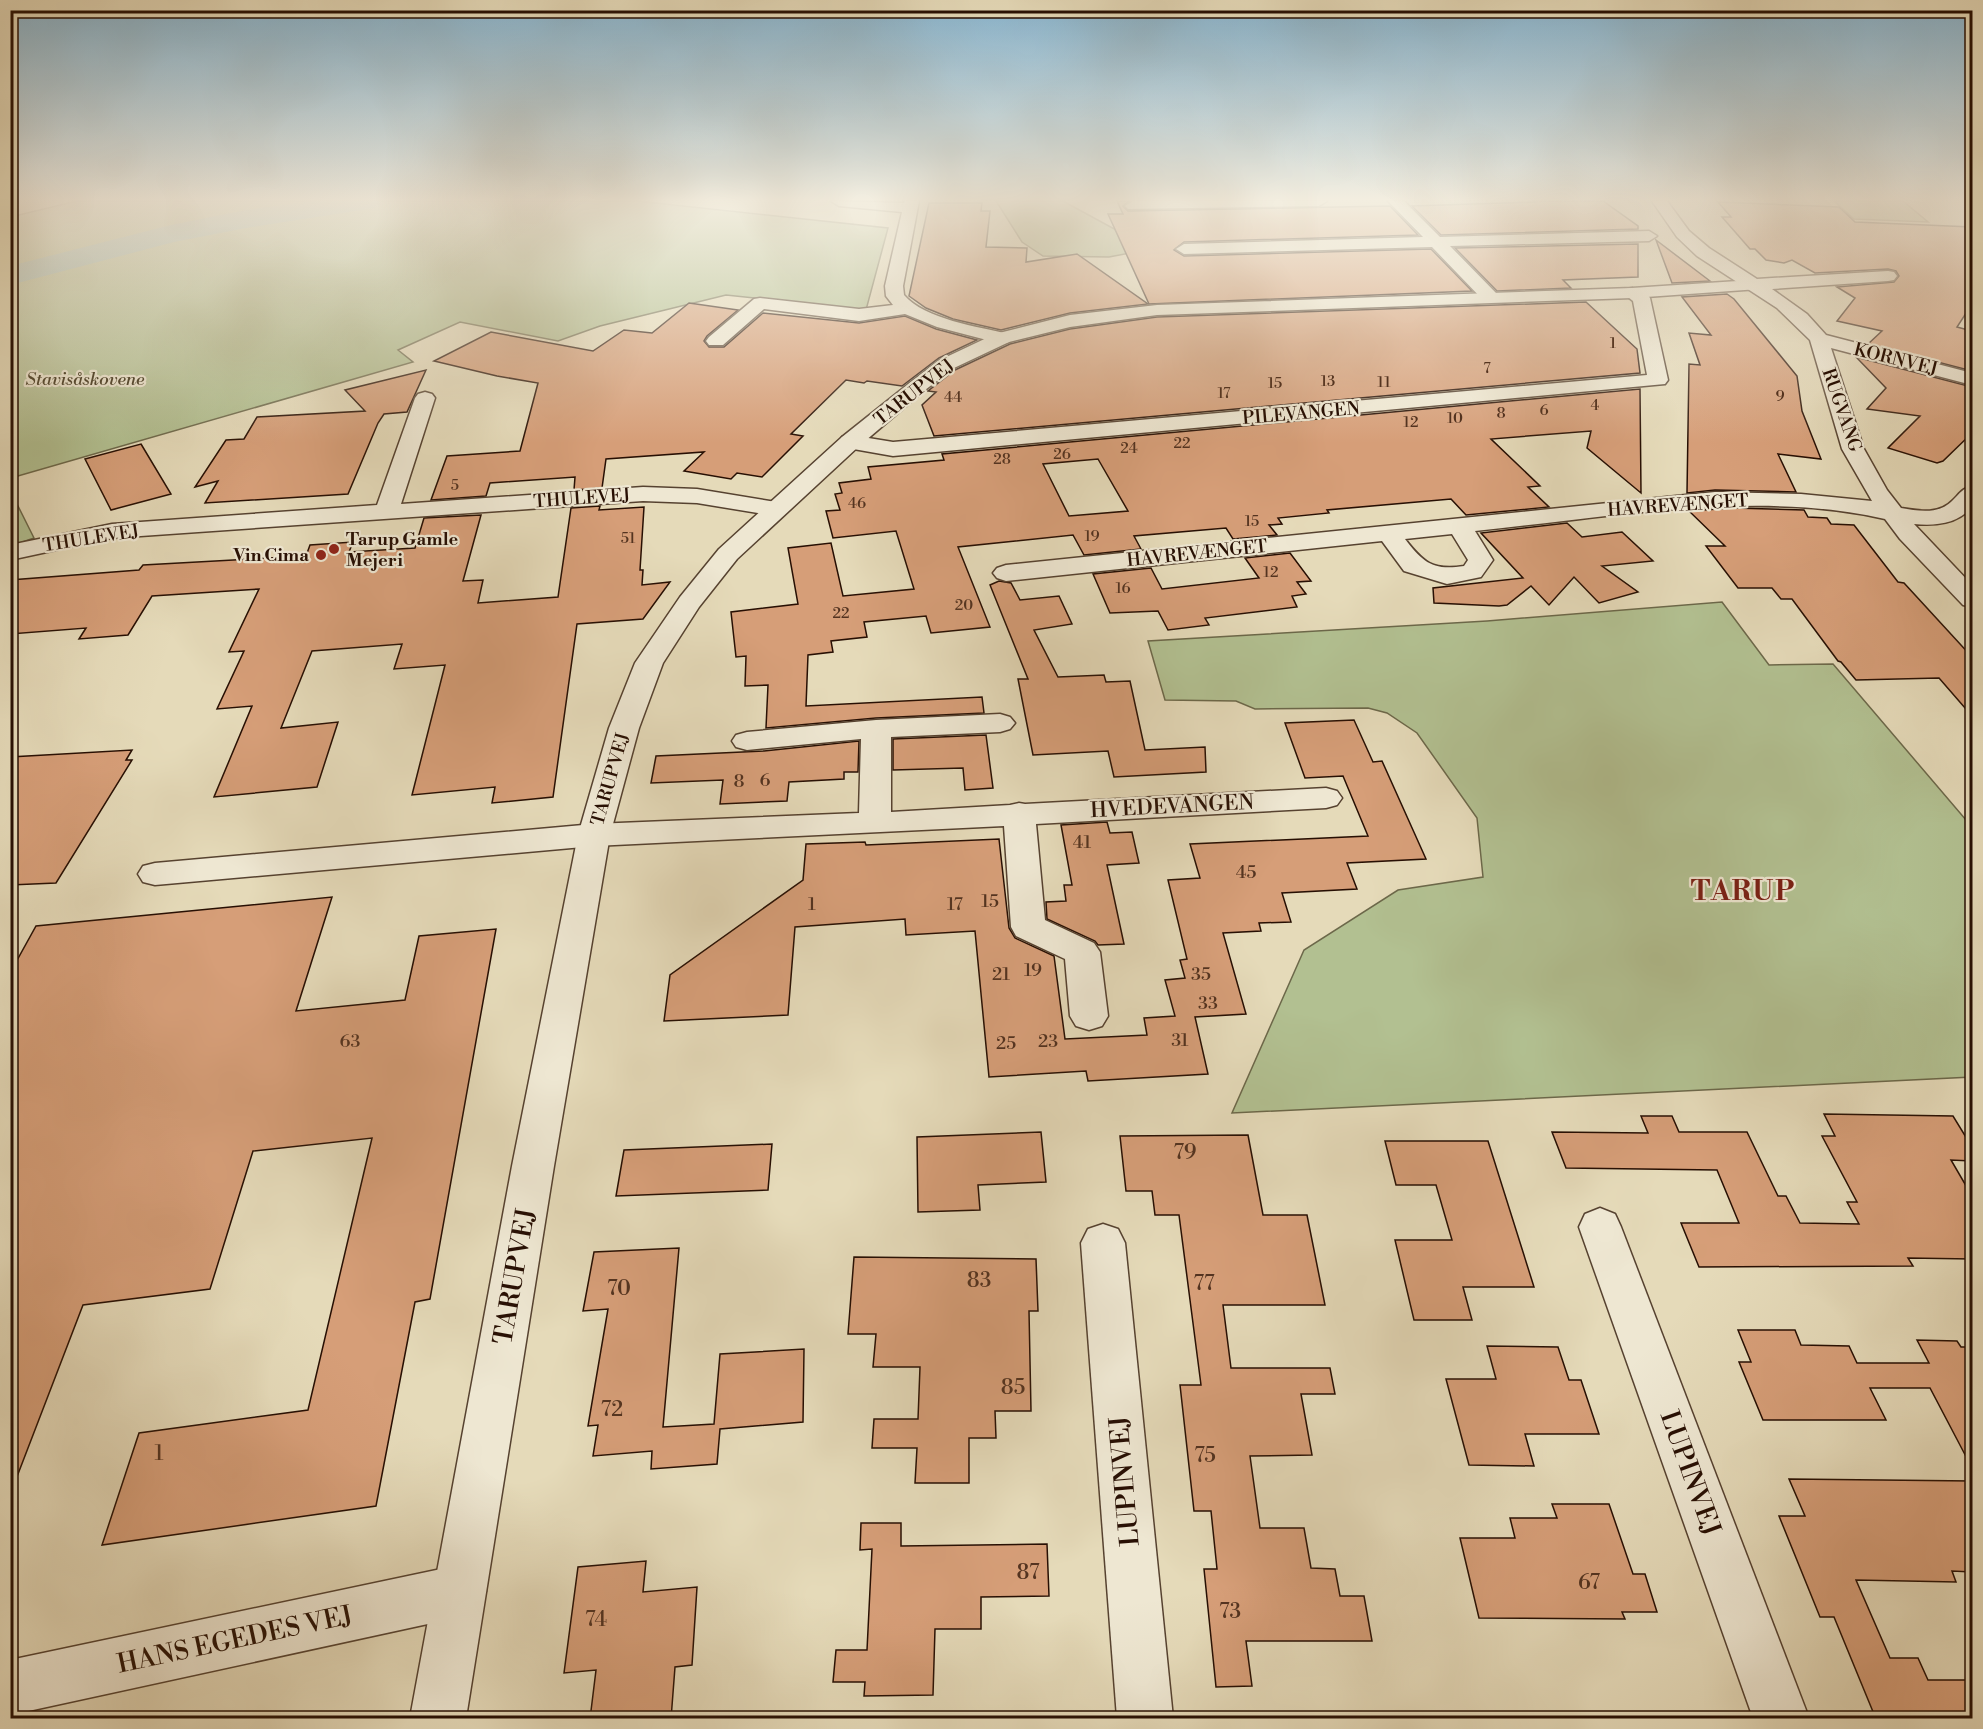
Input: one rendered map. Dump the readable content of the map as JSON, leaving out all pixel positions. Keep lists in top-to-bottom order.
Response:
{
  "streets": {
    "street": [
      "KORNVEJ",
      "TARUPVEJ",
      "RUGVANG",
      "PILEVANGEN",
      "THULEVEJ",
      "HAVREVÆNGET",
      "HVEDEVANGEN",
      "LUPINVEJ",
      "HANS EGEDES VEJ"
    ]
  },
  "crossings": [
    ["KORNVEJ", "RUGVANG"],
    ["TARUPVEJ", "RUGVANG"],
    ["TARUPVEJ", "PILEVANGEN"],
    ["TARUPVEJ", "THULEVEJ"],
    ["TARUPVEJ", "HVEDEVANGEN"],
    ["TARUPVEJ", "HANS EGEDES VEJ"],
    ["RUGVANG", "HAVREVÆNGET"]
  ],
  "districts": ["TARUP"],
  "parks": ["Stavisåskovene"],
  "places": ["Tarup Gamle Mejeri", "Vin Cima"],
  "house_numbers": [
    "1",
    "7",
    "13",
    "11",
    "15",
    "17",
    "9",
    "44",
    "4",
    "6",
    "8",
    "10",
    "12",
    "22",
    "24",
    "26",
    "28",
    "5",
    "46",
    "15",
    "19",
    "51",
    "12",
    "16",
    "20",
    "22",
    "6",
    "8",
    "41",
    "45",
    "15",
    "1",
    "17",
    "19",
    "21",
    "35",
    "33",
    "31",
    "63",
    "23",
    "25",
    "79",
    "83",
    "77",
    "70",
    "85",
    "72",
    "1",
    "75",
    "87",
    "67",
    "73",
    "74"
  ]
}
